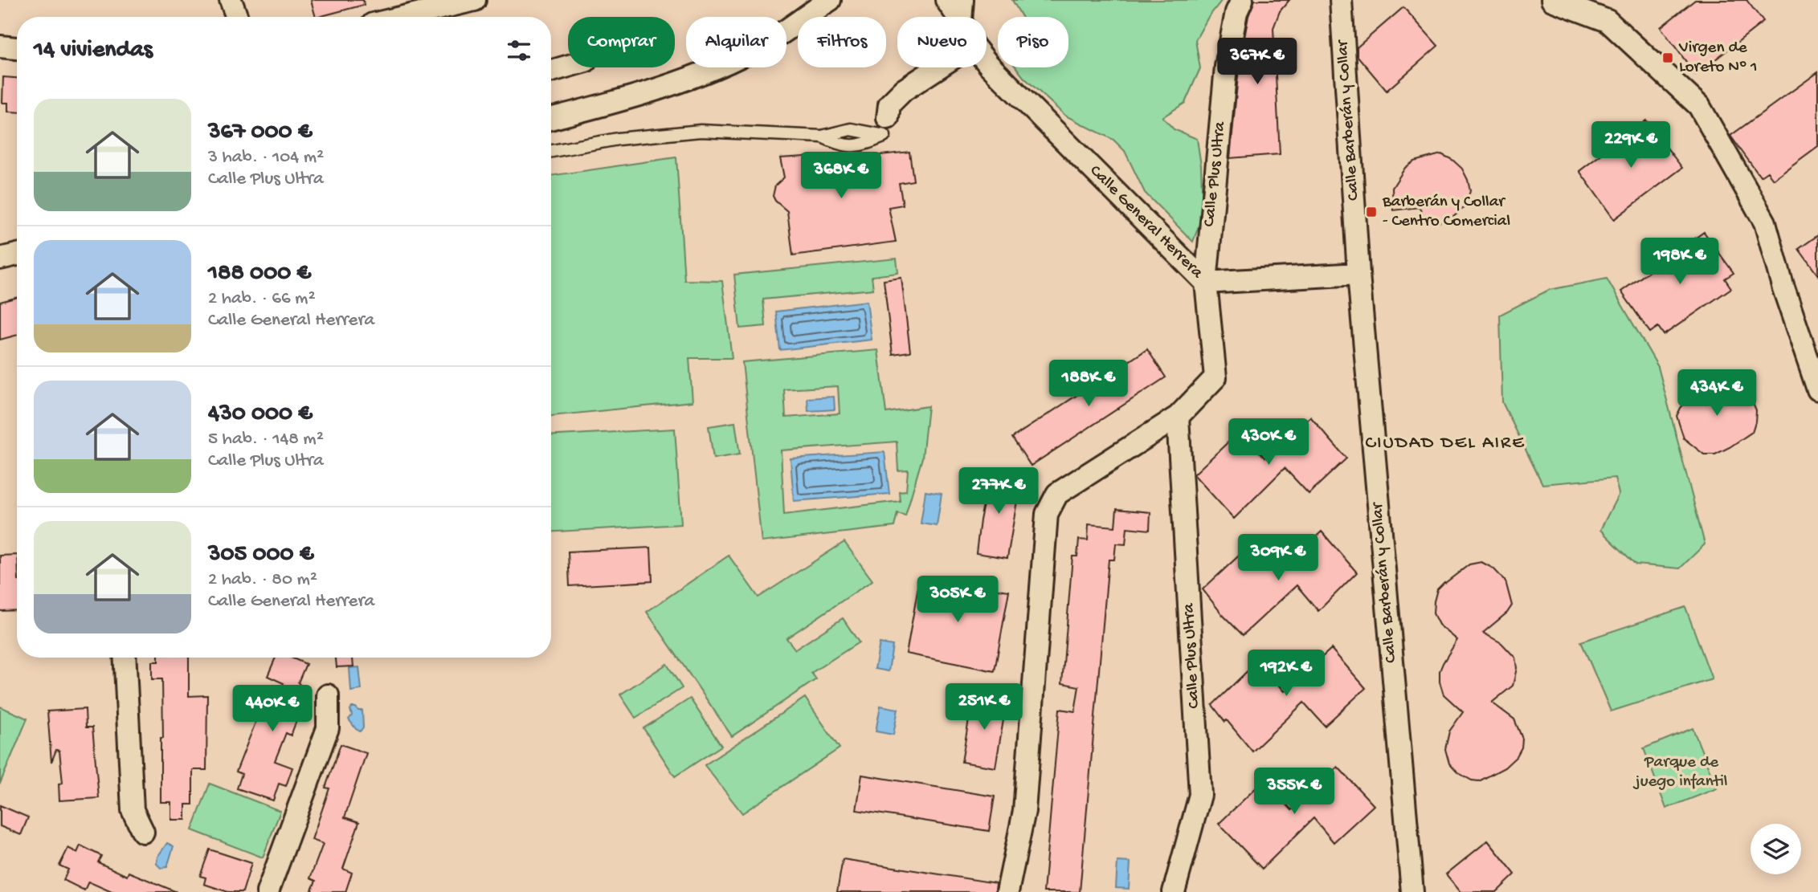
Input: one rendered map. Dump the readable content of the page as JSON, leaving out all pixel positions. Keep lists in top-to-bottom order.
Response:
{
  "streets": {
    "street": ["Calle Barberán y Collar", "Calle Plus Ultra", "Calle General Herrera"]
  },
  "crossings": [
    ["Calle Plus Ultra", "Calle General Herrera"]
  ],
  "districts": ["CIUDAD DEL AIRE"],
  "parks": ["Parque de juego infantil"],
  "places": {
    "transit": ["Virgen de Loreto Nº 1", "Barberán y Collar - Centro Comercial"]
  },
  "page": {
    "chip": [
      "Comprar",
      "Alquilar",
      "Filtros",
      "Nuevo",
      "Piso"
    ],
    "heading": "14 viviendas",
    "price": [
      "367K €",
      "229K €",
      "368K €",
      "198K €",
      "188K €",
      "434K €",
      "430K €",
      "277K €",
      "309K €",
      "305K €",
      "192K €",
      "251K €",
      "440K €",
      "355K €"
    ],
    "list": [
      {
        "name": "367 000 €",
        "note": "3 hab. · 104 m² · Calle Plus Ultra"
      },
      {
        "name": "188 000 €",
        "note": "2 hab. · 66 m² · Calle General Herrera"
      },
      {
        "name": "430 000 €",
        "note": "5 hab. · 148 m² · Calle Plus Ultra"
      },
      {
        "name": "305 000 €",
        "note": "2 hab. · 80 m² · Calle General Herrera"
      }
    ]
  }
}
